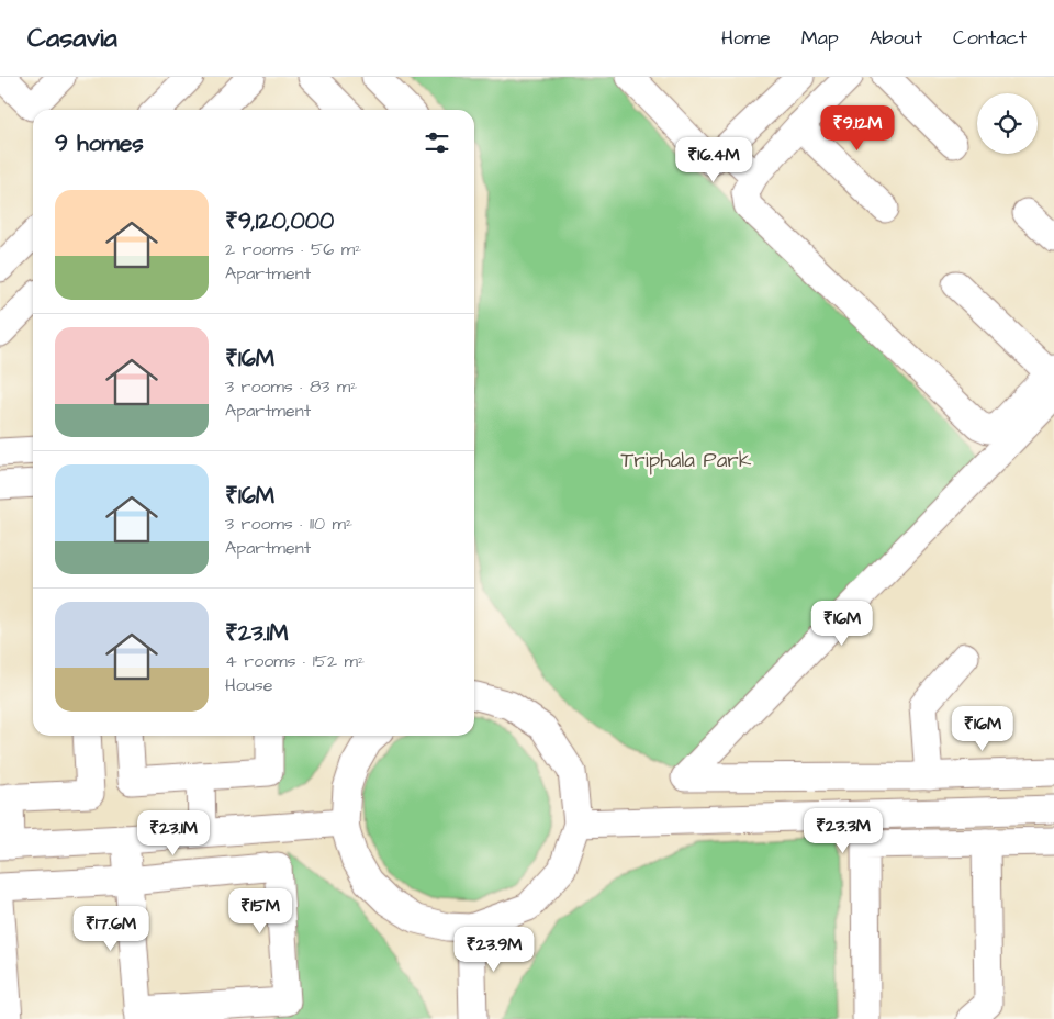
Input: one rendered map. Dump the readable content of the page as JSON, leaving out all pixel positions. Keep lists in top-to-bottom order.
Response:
{
  "parks": ["Triphala Park"],
  "page": {
    "header": "Casavia",
    "nav": [
      "Home",
      "Map",
      "About",
      "Contact"
    ],
    "price": [
      "₹9.12M",
      "₹16.4M",
      "₹16M",
      "₹16M",
      "₹23.3M",
      "₹23.1M",
      "₹15M",
      "₹17.6M",
      "₹23.9M"
    ],
    "heading": "9 homes",
    "list": [
      {
        "name": "₹9,120,000",
        "note": "2 rooms · 56 m² · Apartment"
      },
      {
        "name": "₹16M",
        "note": "3 rooms · 83 m² · Apartment"
      },
      {
        "name": "₹16M",
        "note": "3 rooms · 110 m² · Apartment"
      },
      {
        "name": "₹23.1M",
        "note": "4 rooms · 152 m² · House"
      }
    ]
  }
}
